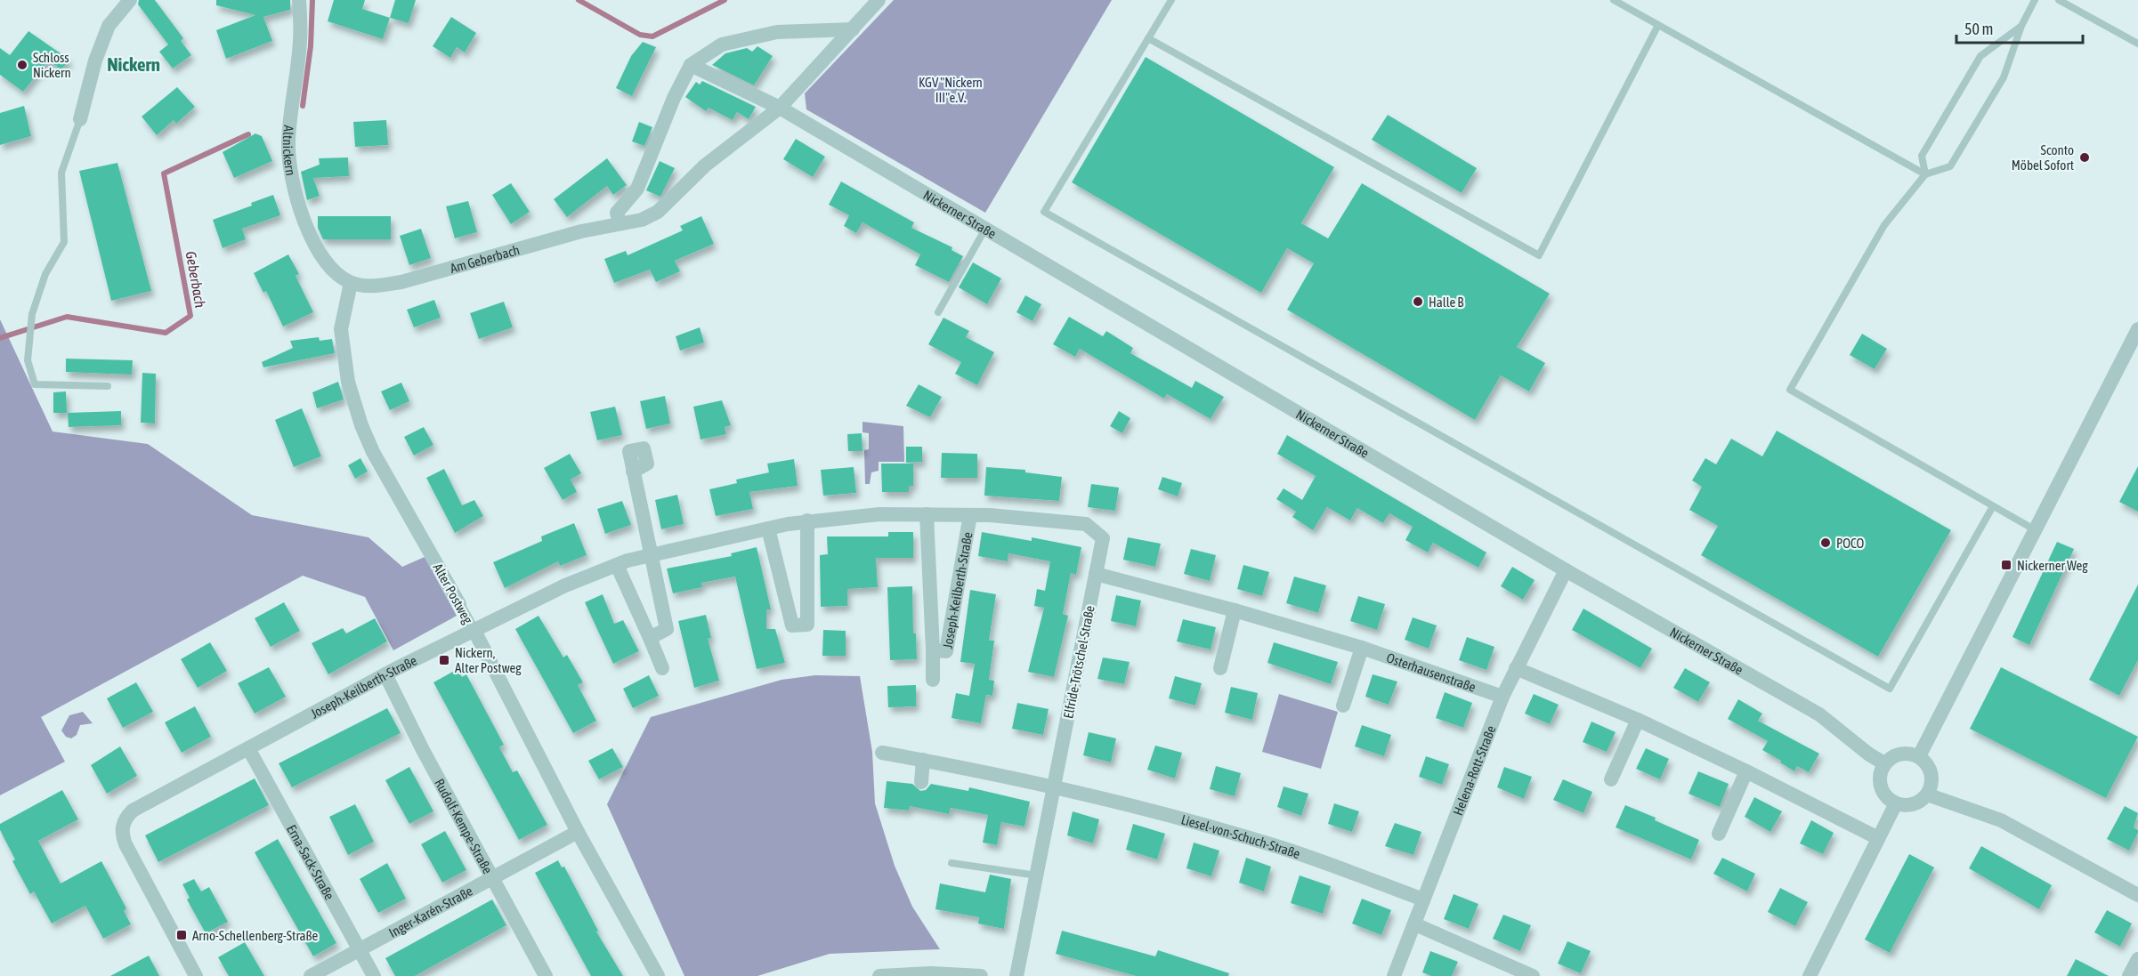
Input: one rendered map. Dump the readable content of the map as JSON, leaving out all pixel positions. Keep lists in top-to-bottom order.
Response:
{
  "streets": {
    "street": [
      "Altnickern",
      "Nickerner Straße",
      "Am Geberbach",
      "Joseph-Keilberth-Straße",
      "Alter Postweg",
      "Elfride-Trötschel-Straße",
      "Osterhausenstraße",
      "Helena-Rott-Straße",
      "Rudolf-Kempe-Straße",
      "Liesel-von-Schuch-Straße",
      "Erna-Sack-Straße",
      "Inger-Karén-Straße"
    ]
  },
  "crossings": [
    ["Altnickern", "Am Geberbach"],
    ["Altnickern", "Alter Postweg"],
    ["Nickerner Straße", "Am Geberbach"],
    ["Nickerner Straße", "Helena-Rott-Straße"],
    ["Am Geberbach", "Alter Postweg"],
    ["Joseph-Keilberth-Straße", "Alter Postweg"],
    ["Joseph-Keilberth-Straße", "Elfride-Trötschel-Straße"],
    ["Joseph-Keilberth-Straße", "Rudolf-Kempe-Straße"],
    ["Joseph-Keilberth-Straße", "Erna-Sack-Straße"],
    ["Alter Postweg", "Inger-Karén-Straße"],
    ["Elfride-Trötschel-Straße", "Osterhausenstraße"],
    ["Elfride-Trötschel-Straße", "Liesel-von-Schuch-Straße"],
    ["Osterhausenstraße", "Helena-Rott-Straße"],
    ["Helena-Rott-Straße", "Liesel-von-Schuch-Straße"],
    ["Rudolf-Kempe-Straße", "Inger-Karén-Straße"],
    ["Erna-Sack-Straße", "Inger-Karén-Straße"]
  ],
  "districts": ["Nickern"],
  "water": ["Geberbach"],
  "parks": ["KGV \"Nickern III\"e.V."],
  "places": {
    "other": [
      "Schloss Nickern",
      "Sconto Möbel Sofort",
      "Halle B",
      "POCO"
    ],
    "transit": ["Nickerner Weg", "Nickern, Alter Postweg", "Arno-Schellenberg-Straße"]
  },
  "scale_bar": "50 m"
}
